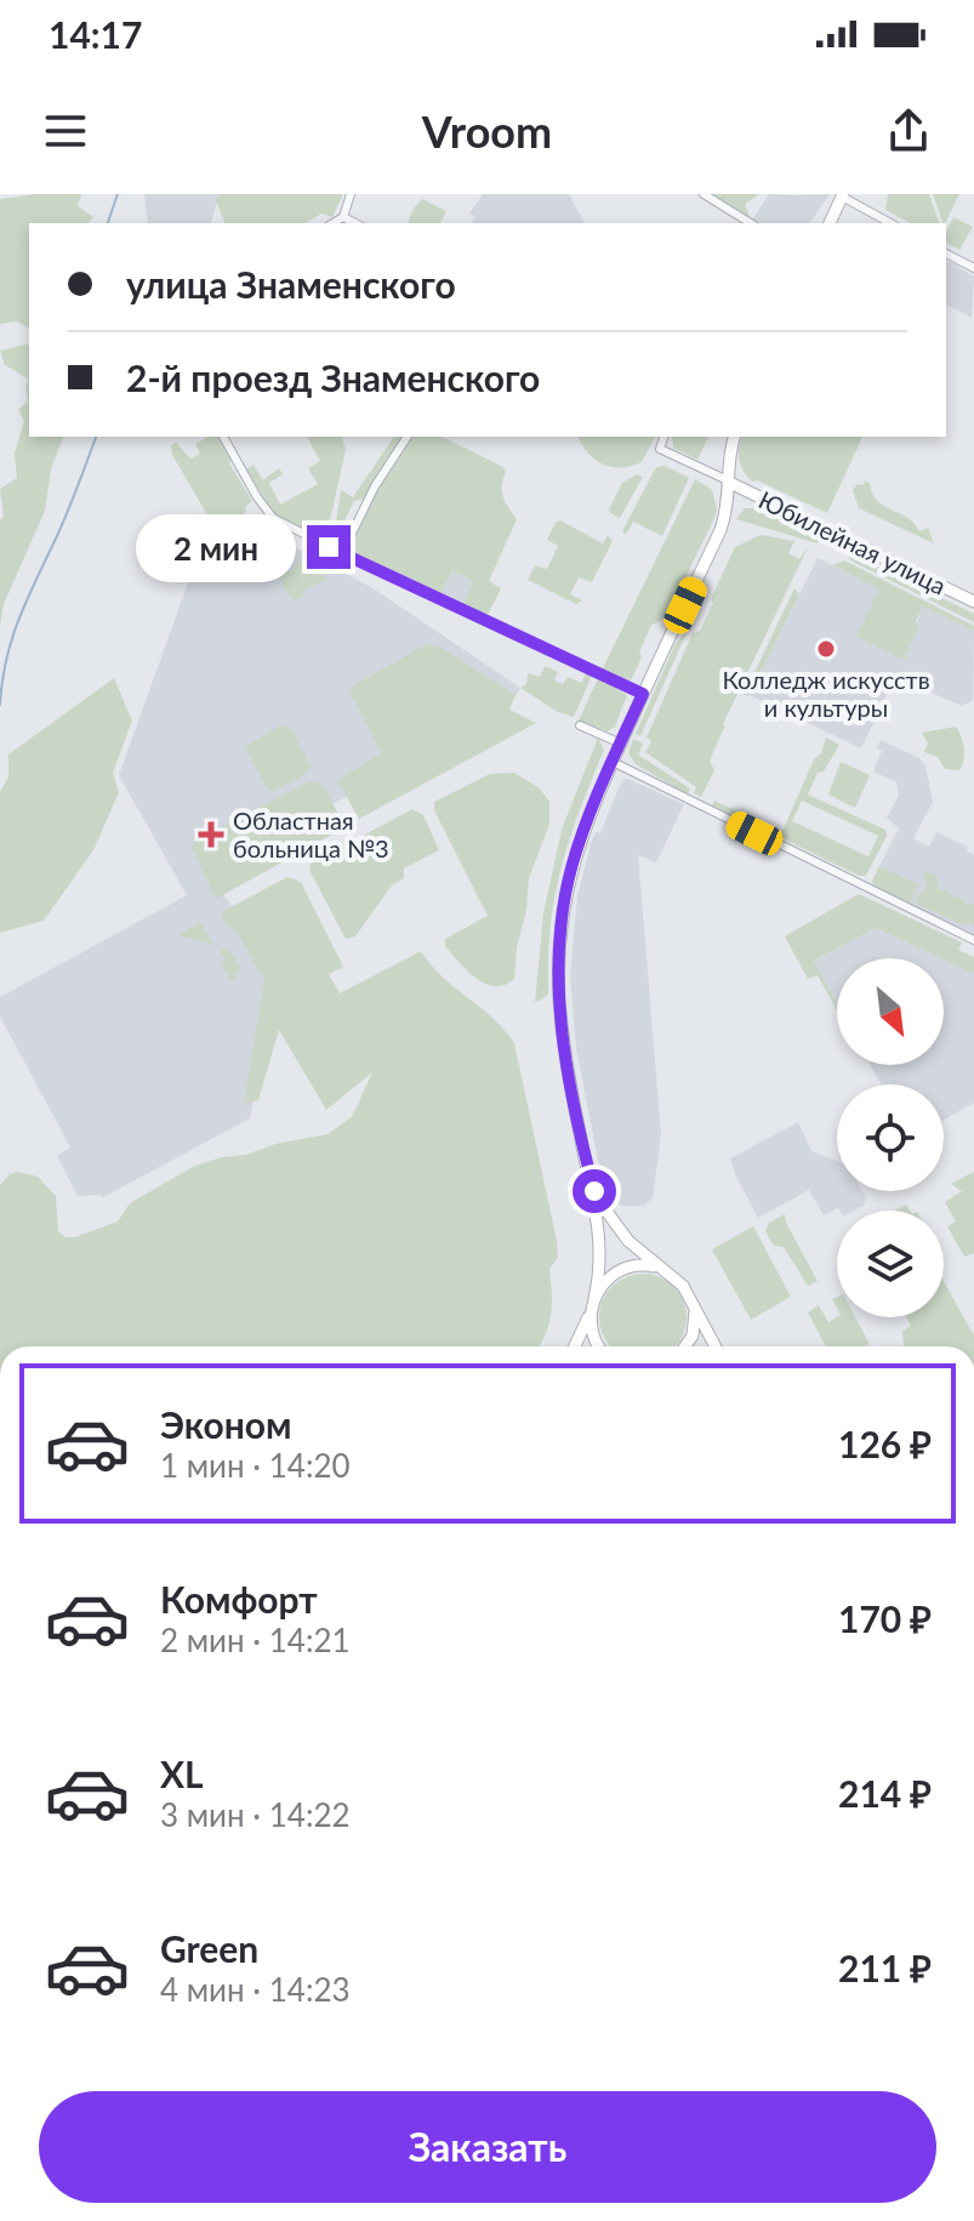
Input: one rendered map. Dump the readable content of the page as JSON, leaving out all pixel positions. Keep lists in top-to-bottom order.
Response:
{
  "streets": {
    "main road": ["Юбилейная улица"]
  },
  "places": {
    "other": ["Колледж искусств и культуры"],
    "health": ["Областная больница №3"]
  },
  "north": "bottom right",
  "page": {
    "status": "14:17",
    "header": "Vroom",
    "banner": ["улица Знаменского", "2-й проезд Знаменского"],
    "bubble": "2 мин",
    "list": [
      {
        "name": "Эконом",
        "note": "1 мин · 14:20",
        "value": "126 ₽"
      },
      {
        "name": "Комфорт",
        "note": "2 мин · 14:21",
        "value": "170 ₽"
      },
      {
        "name": "XL",
        "note": "3 мин · 14:22",
        "value": "214 ₽"
      },
      {
        "name": "Green",
        "note": "4 мин · 14:23",
        "value": "211 ₽"
      }
    ],
    "buttons": "Заказать"
  }
}
